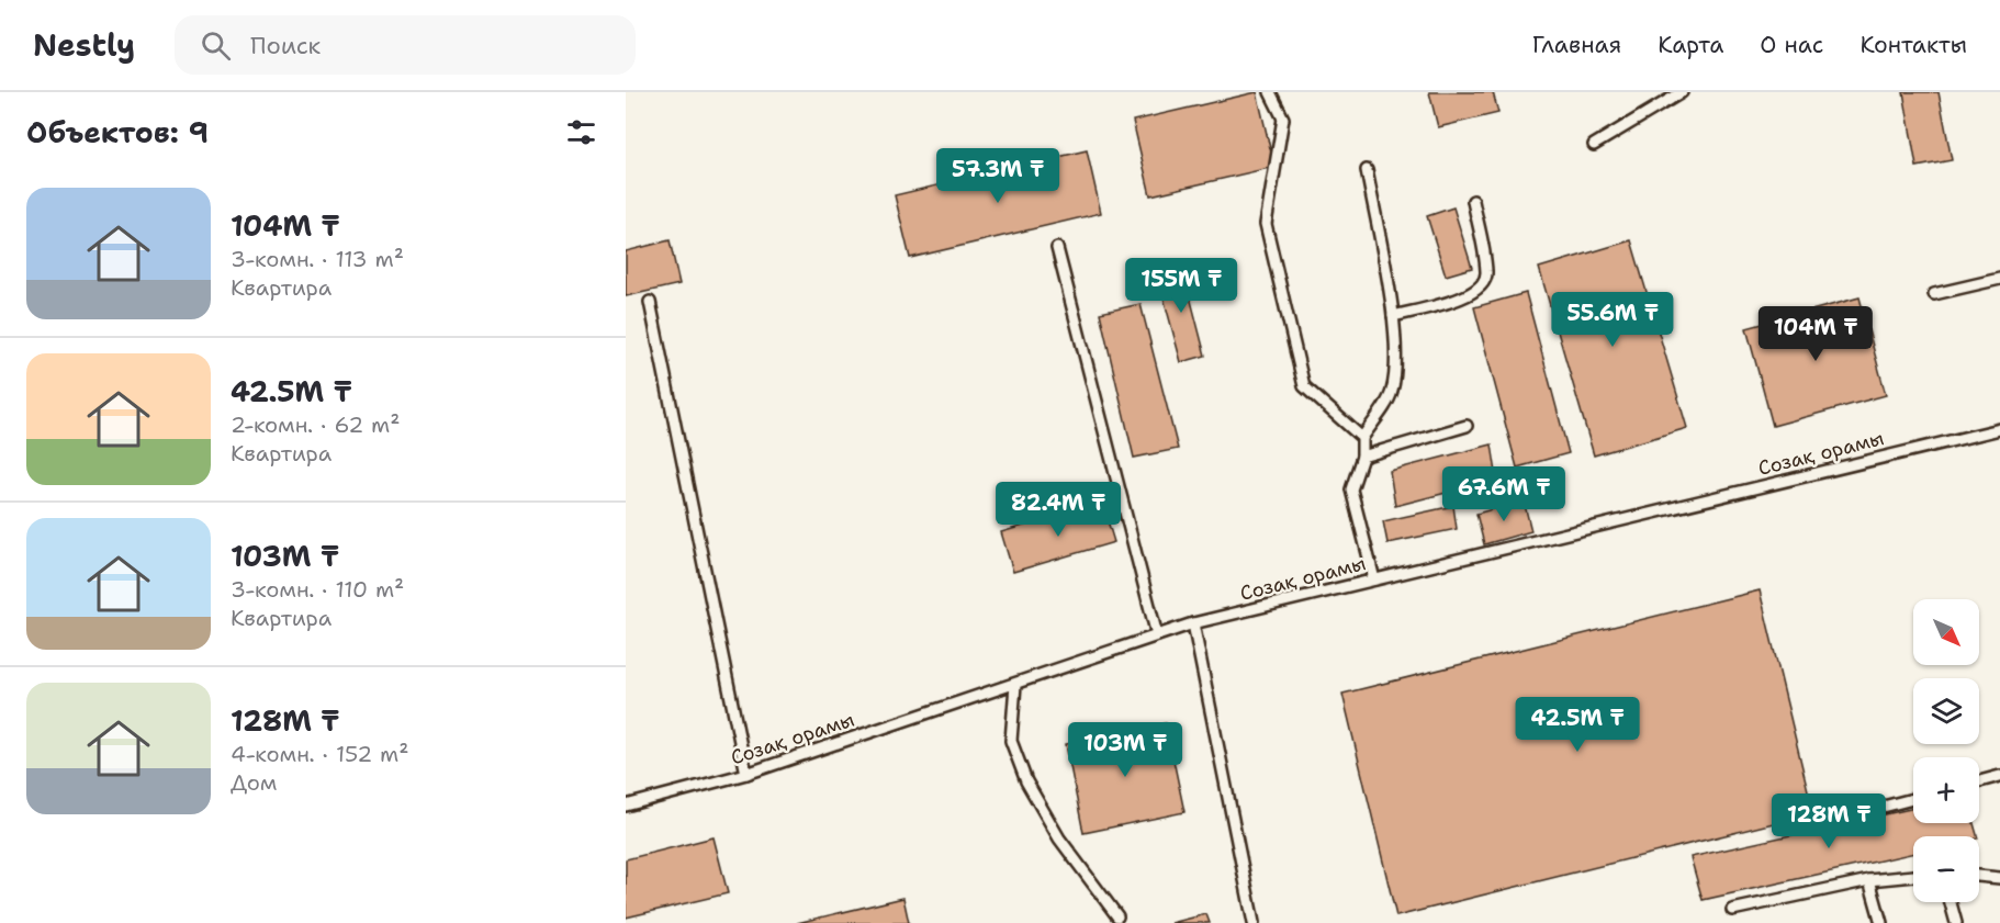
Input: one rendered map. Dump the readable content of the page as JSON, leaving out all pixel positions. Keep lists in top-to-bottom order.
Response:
{
  "streets": {
    "lane": ["Созақ орамы"]
  },
  "north": "bottom right",
  "page": {
    "header": "Nestly",
    "search": "Поиск",
    "nav": [
      "Главная",
      "Карта",
      "О нас",
      "Контакты"
    ],
    "heading": "Объектов: 9",
    "price": [
      "57.3M ₸",
      "155M ₸",
      "55.6M ₸",
      "104M ₸",
      "67.6M ₸",
      "82.4M ₸",
      "42.5M ₸",
      "103M ₸",
      "128M ₸"
    ],
    "list": [
      {
        "name": "104M ₸",
        "note": "3-комн. · 113 m² · Квартира"
      },
      {
        "name": "42.5M ₸",
        "note": "2-комн. · 62 m² · Квартира"
      },
      {
        "name": "103M ₸",
        "note": "3-комн. · 110 m² · Квартира"
      },
      {
        "name": "128M ₸",
        "note": "4-комн. · 152 m² · Дом"
      }
    ],
    "map_buttons": ["+", "−"]
  }
}
